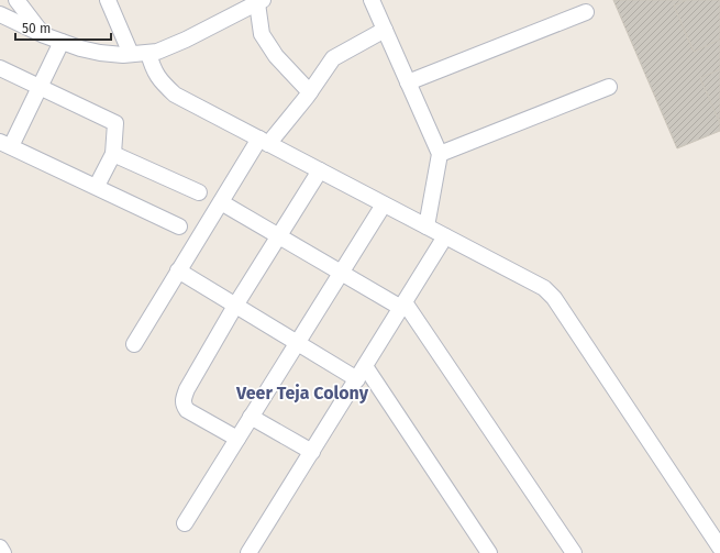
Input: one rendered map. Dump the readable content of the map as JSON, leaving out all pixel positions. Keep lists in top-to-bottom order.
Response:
{
  "districts": ["Veer Teja Colony"],
  "scale_bar": "50 m"
}
